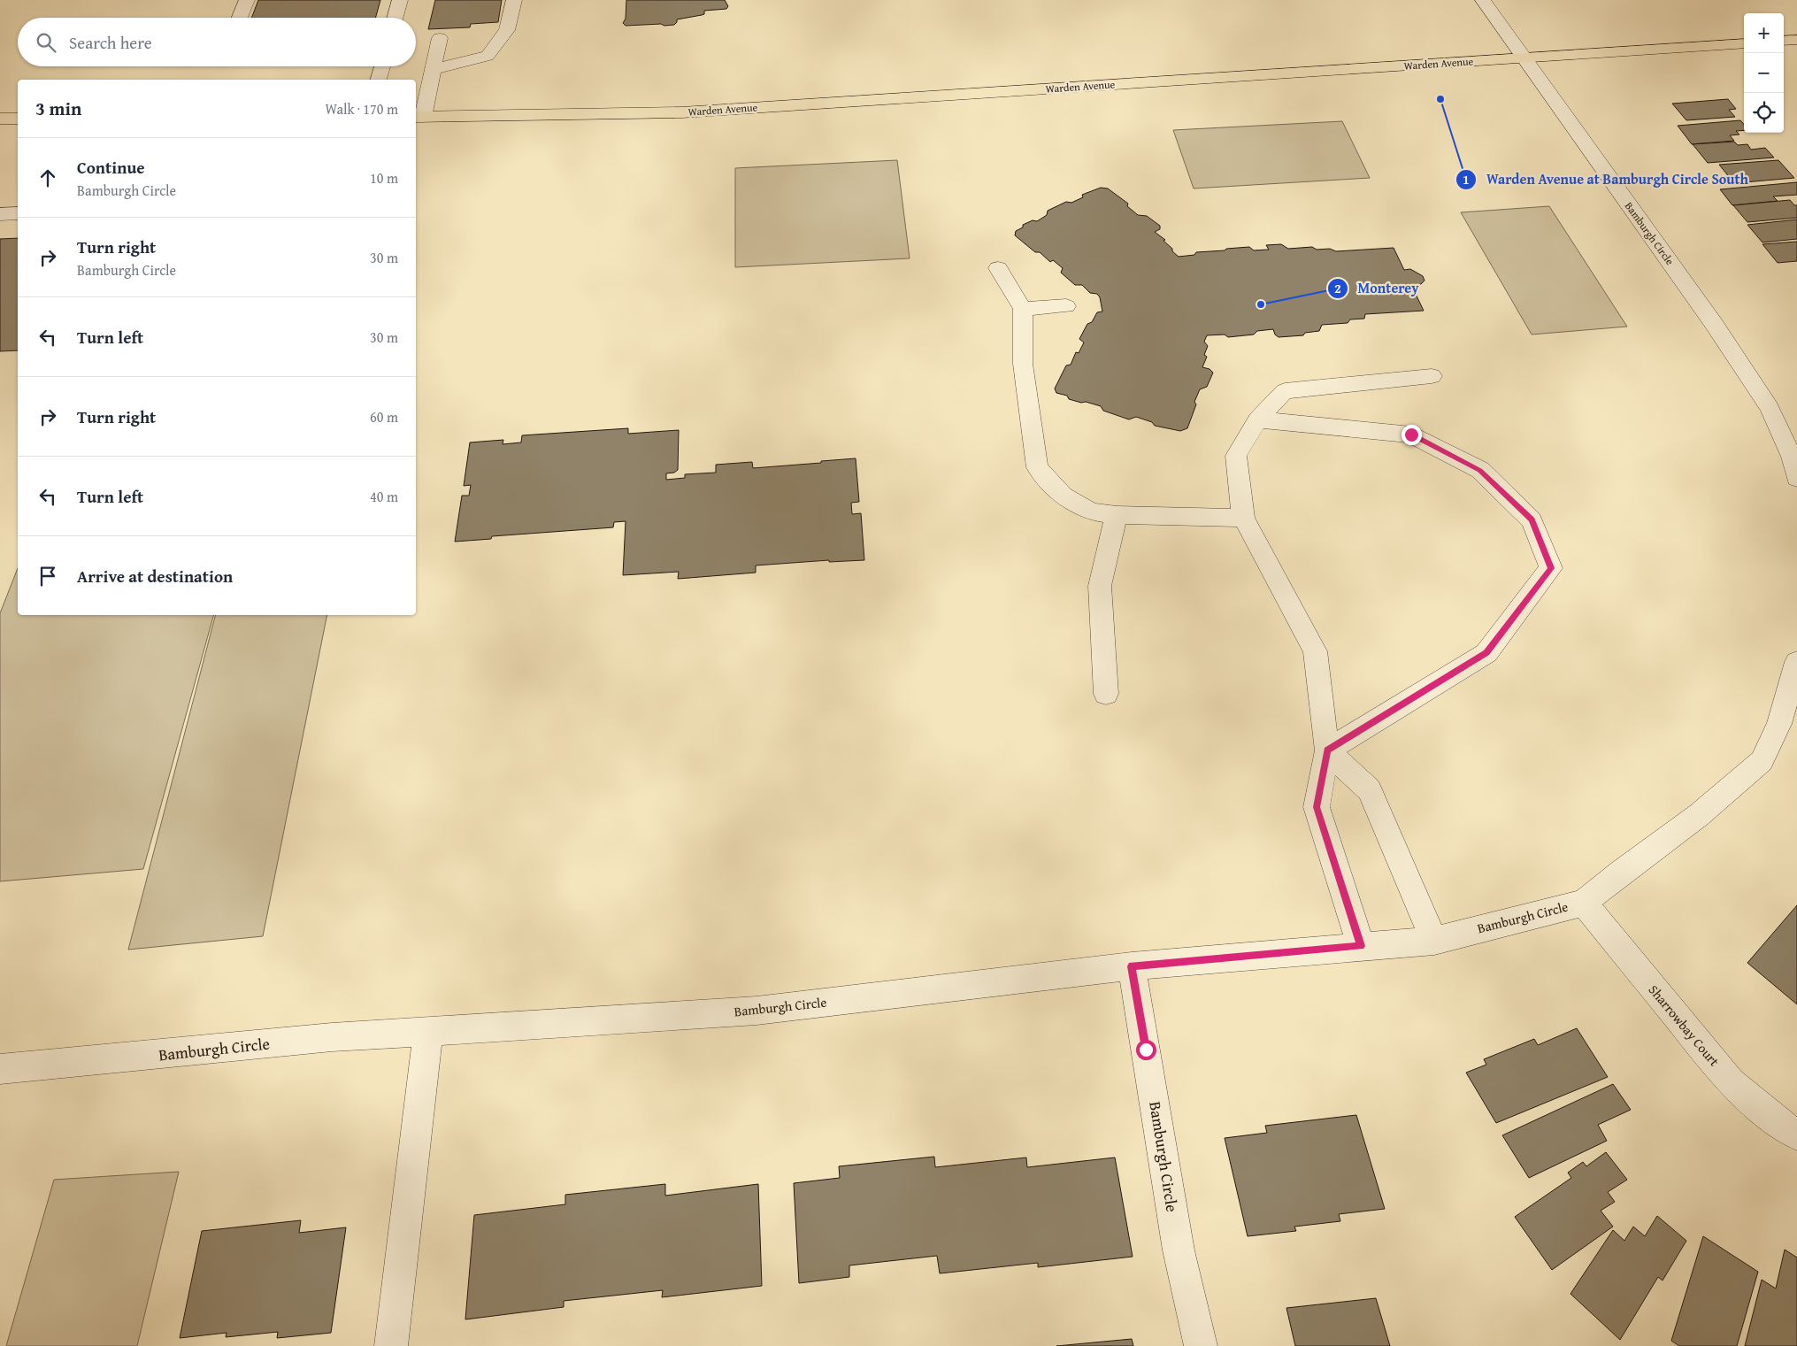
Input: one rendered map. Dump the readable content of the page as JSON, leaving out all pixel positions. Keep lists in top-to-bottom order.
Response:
{
  "streets": {
    "main road": ["Warden Avenue"],
    "street": ["Bamburgh Circle", "Sharrowbay Court"]
  },
  "crossings": [
    ["Warden Avenue", "Bamburgh Circle"],
    ["Bamburgh Circle", "Sharrowbay Court"]
  ],
  "places": ["Warden Avenue at Bamburgh Circle South", "Monterey"],
  "page": {
    "map_buttons": ["+", "−"],
    "search": "Search here",
    "heading": ["3 min", "Walk · 170 m"],
    "list": [
      ["Continue", "Bamburgh Circle", "10 m"],
      ["Turn right", "Bamburgh Circle", "30 m"],
      ["Turn left", "30 m"],
      ["Turn right", "60 m"],
      ["Turn left", "40 m"],
      "Arrive at destination"
    ]
  }
}
